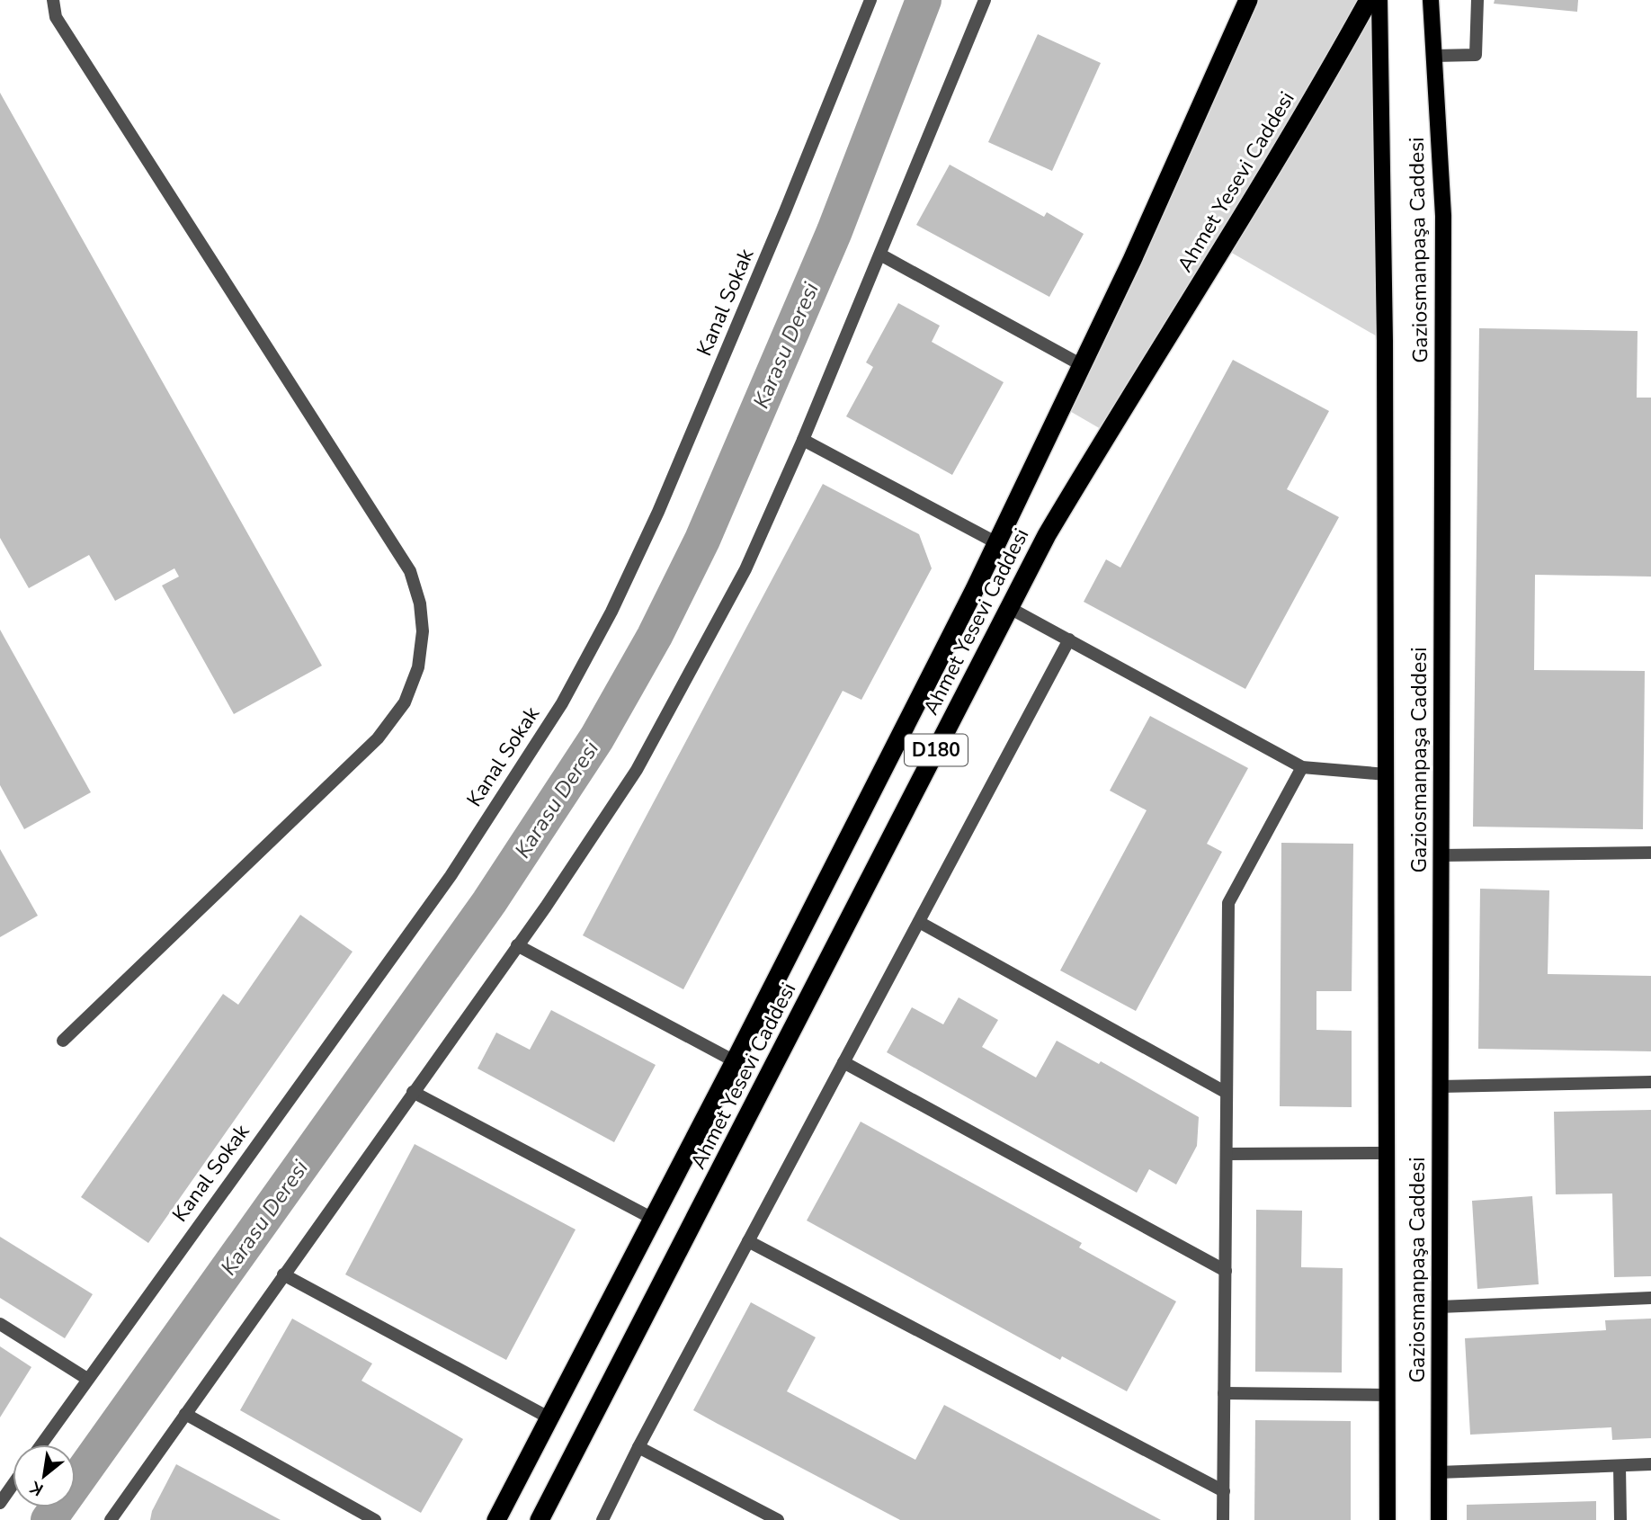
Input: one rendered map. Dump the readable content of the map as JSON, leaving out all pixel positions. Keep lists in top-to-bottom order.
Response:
{
  "streets": {
    "highway": ["Ahmet Yesevi Caddesi", "D180"],
    "main road": ["Gaziosmanpaşa Caddesi"],
    "street": ["Kanal Sokak"]
  },
  "water": ["Karasu Deresi"],
  "north": "bottom left"
}
